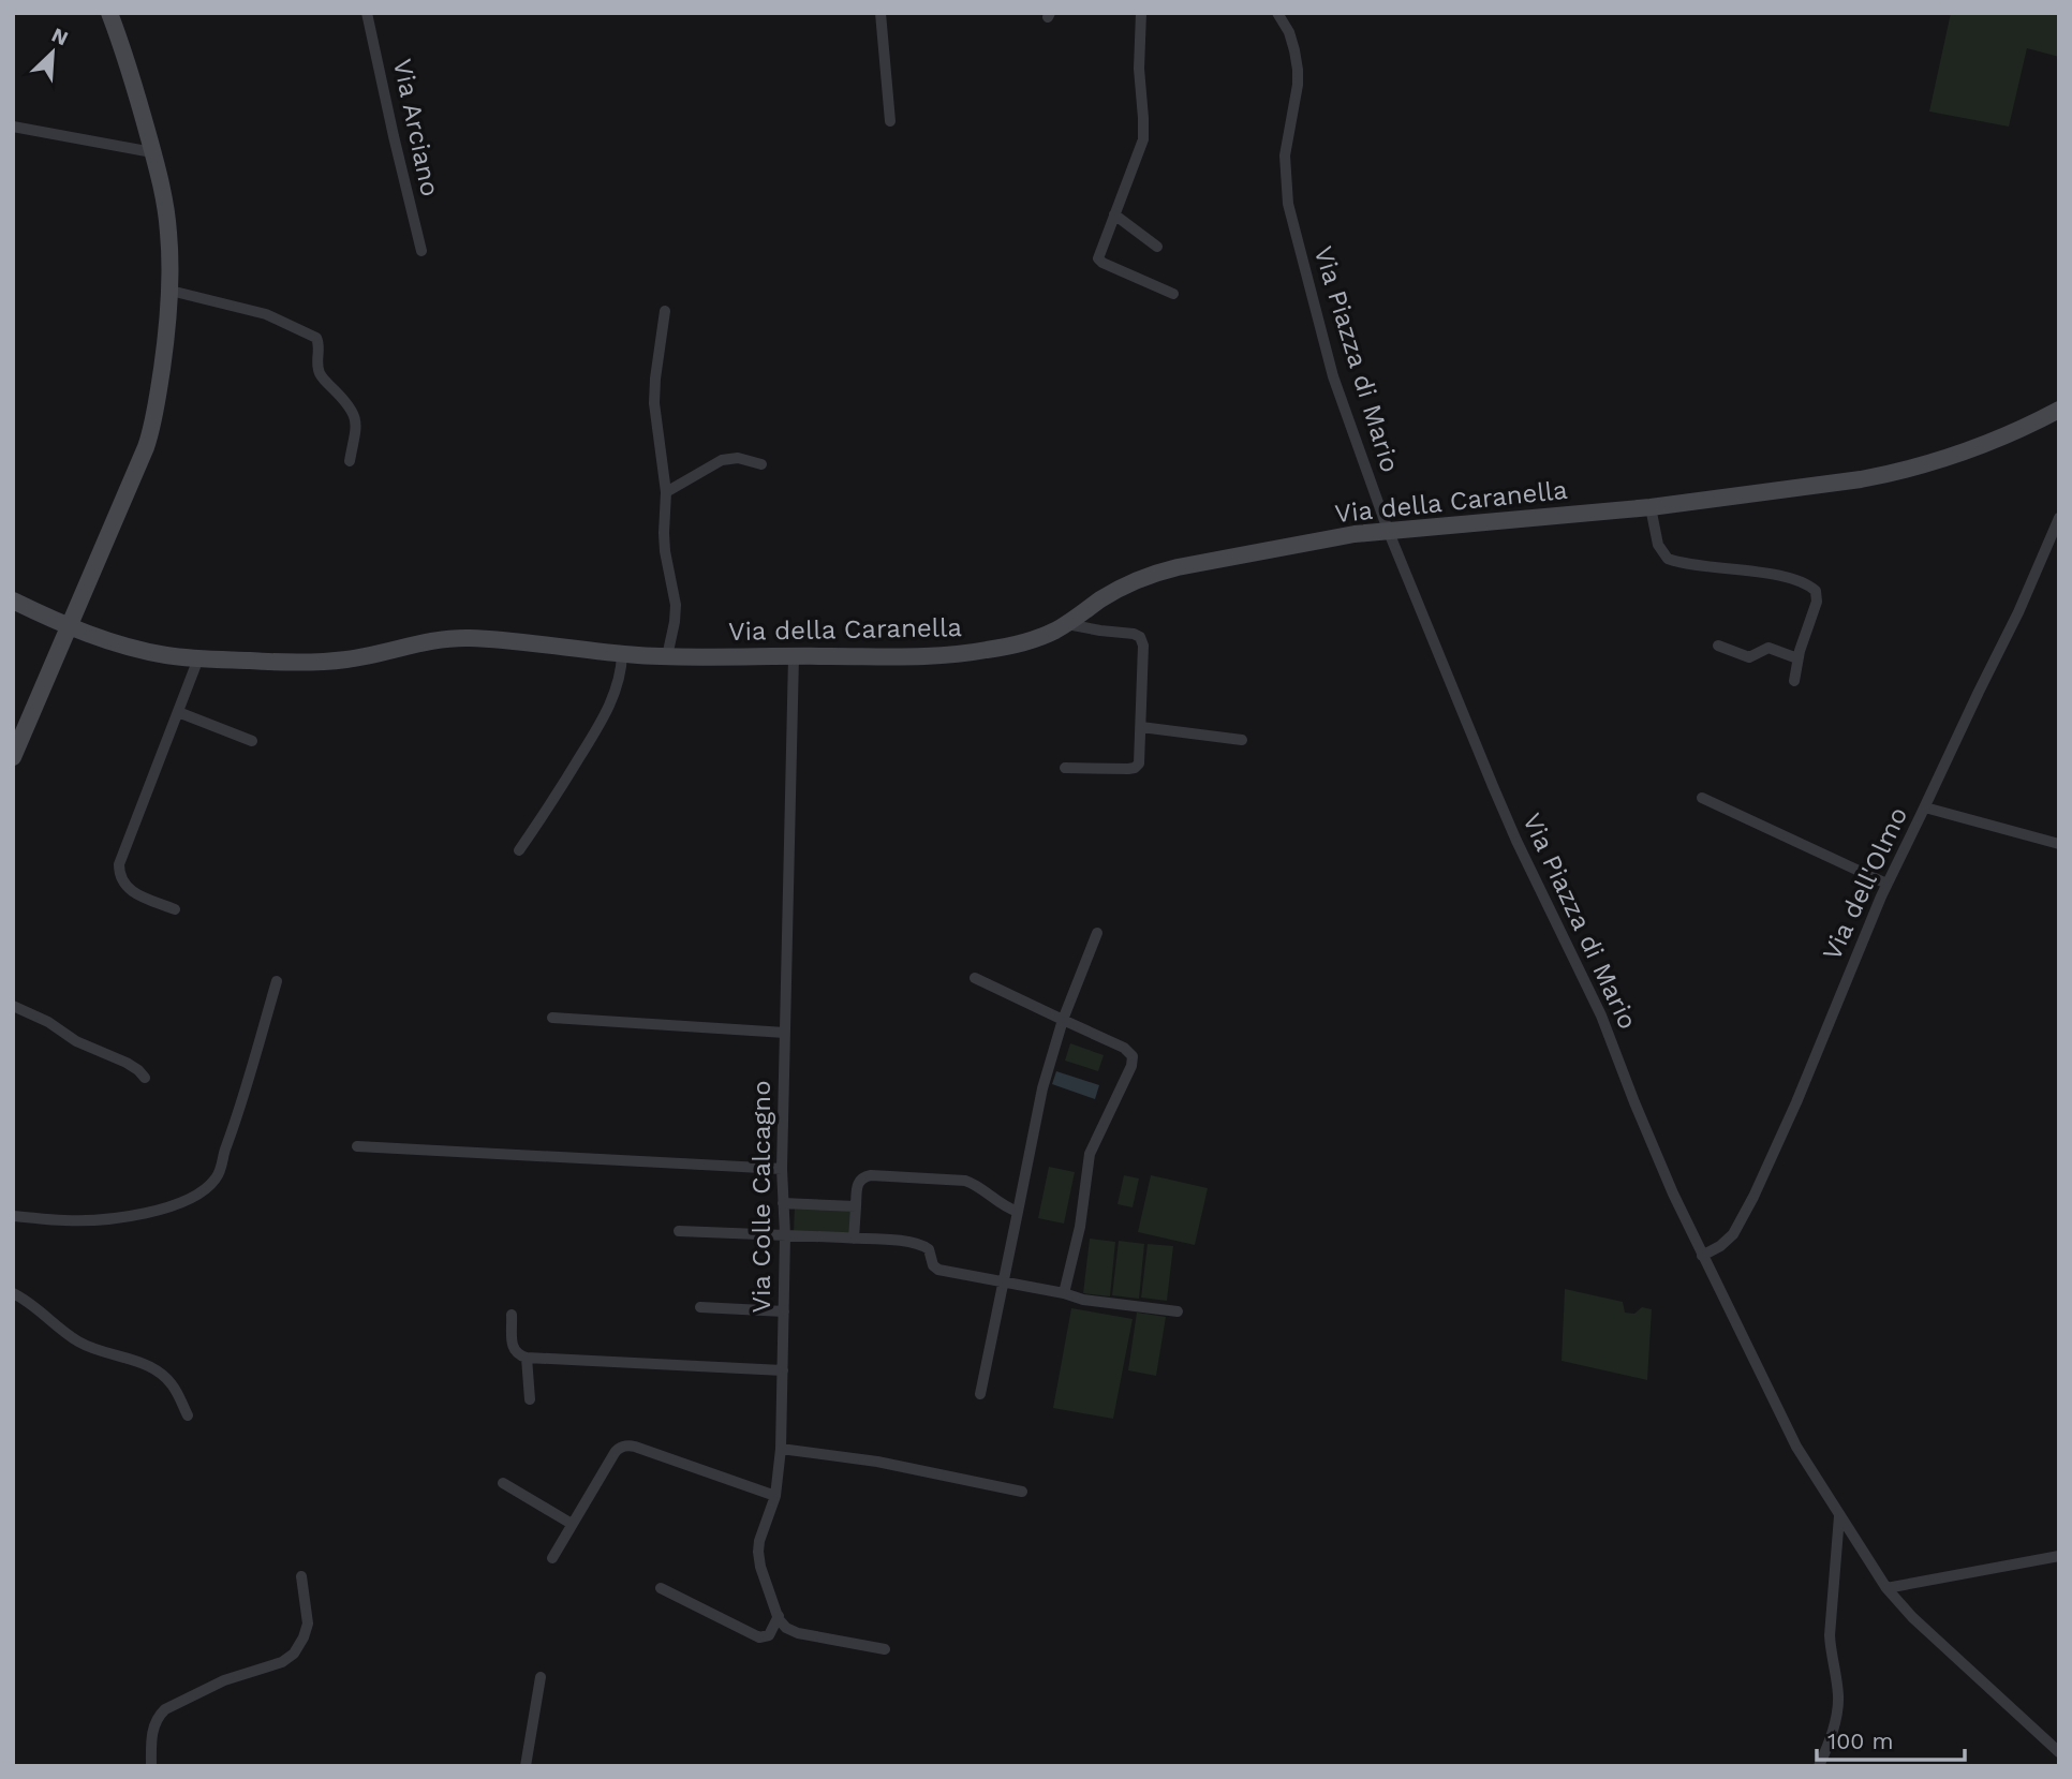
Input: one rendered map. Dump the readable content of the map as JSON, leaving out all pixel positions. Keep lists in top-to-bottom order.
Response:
{
  "streets": {
    "main road": ["Via della Caranella"],
    "street": [
      "Via Arciano",
      "Via Piazza di Mario",
      "Via dell'Olmo",
      "Via Colle Calcagno"
    ]
  },
  "crossings": [
    ["Via Piazza di Mario", "Via della Caranella"],
    ["Via Piazza di Mario", "Via dell'Olmo"],
    ["Via della Caranella", "Via Colle Calcagno"]
  ],
  "scale_bar": "100 m",
  "north": "top right"
}
